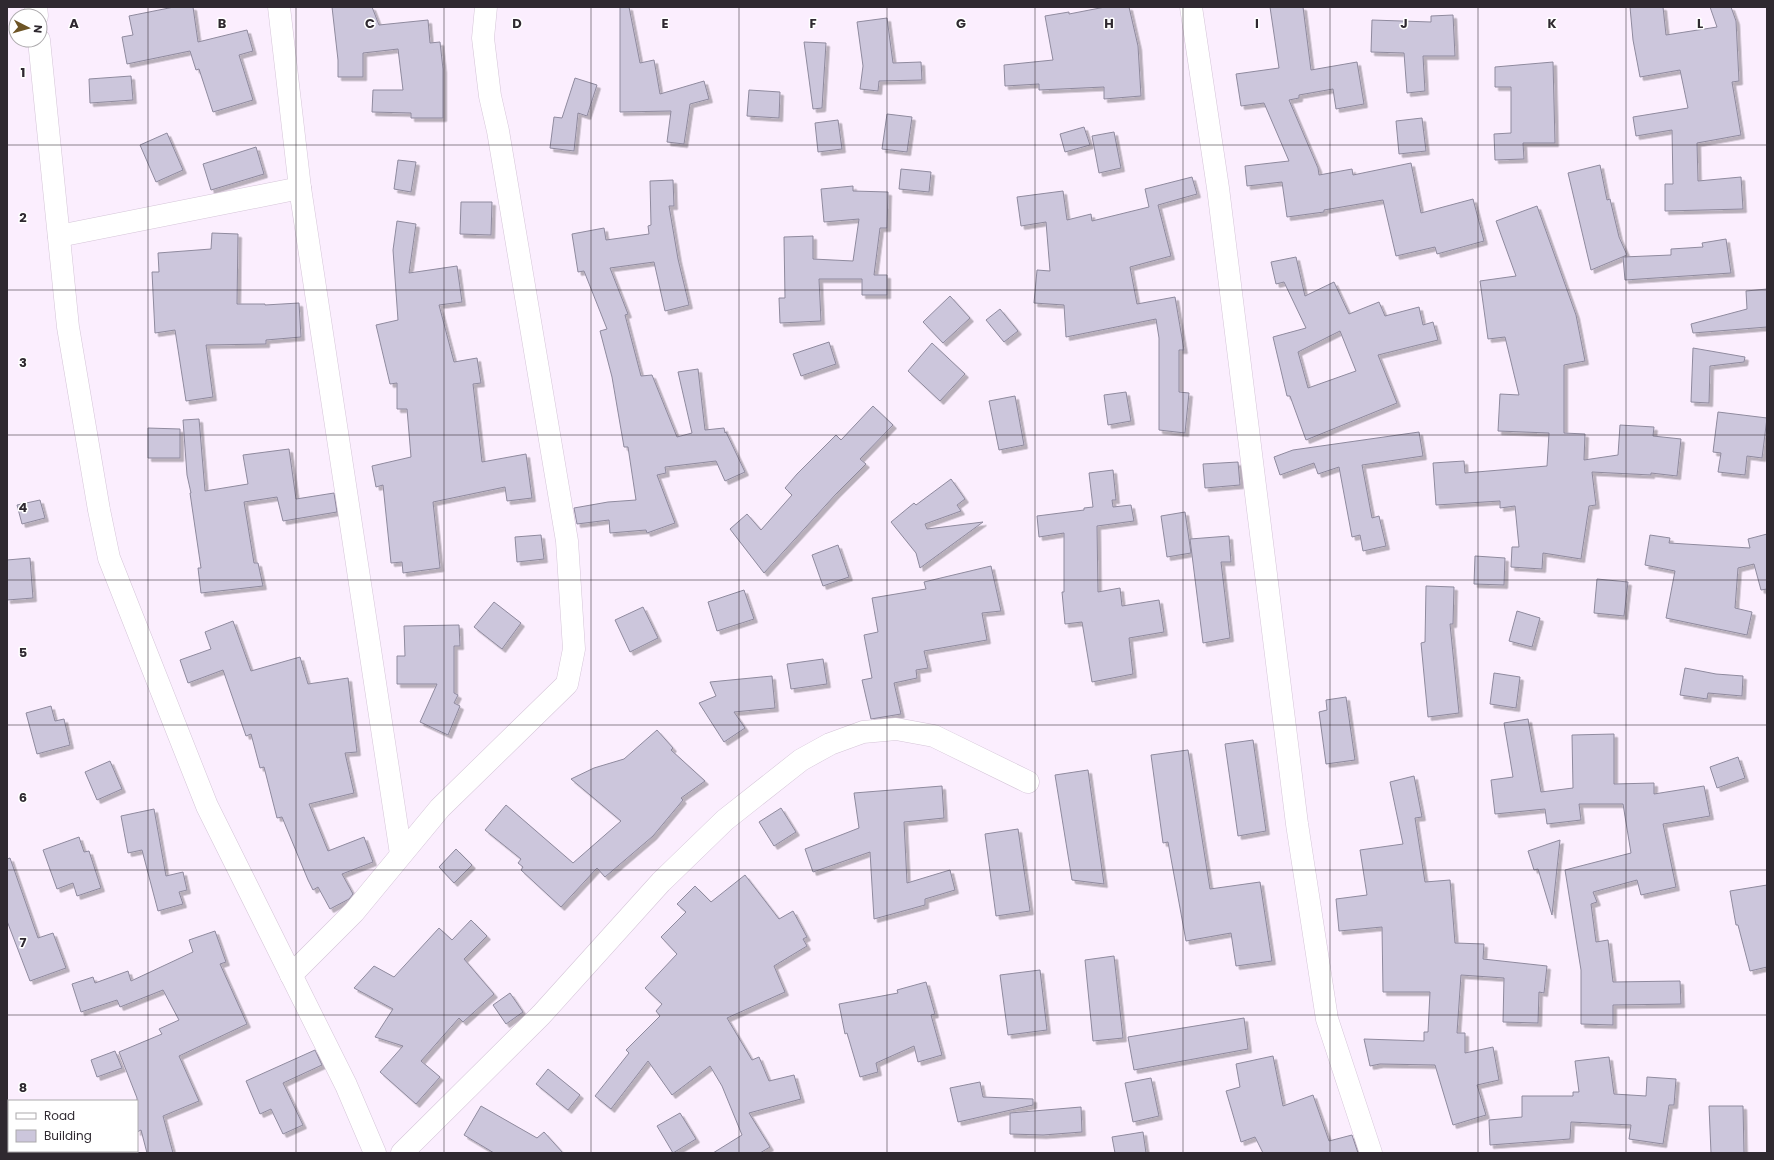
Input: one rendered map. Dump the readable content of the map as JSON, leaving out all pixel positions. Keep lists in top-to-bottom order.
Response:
{
  "legend": ["Road", "Building"],
  "north": "right",
  "grid": {
    "columns": [
      "A",
      "B",
      "C",
      "D",
      "E",
      "F",
      "G",
      "H",
      "I",
      "J",
      "K",
      "L"
    ],
    "rows": [
      "1",
      "2",
      "3",
      "4",
      "5",
      "6",
      "7",
      "8"
    ]
  }
}
